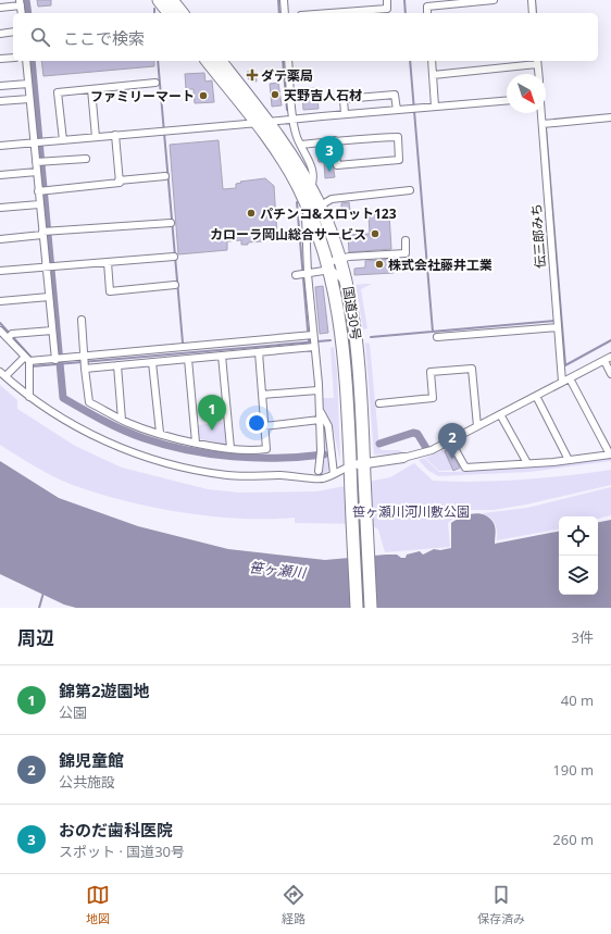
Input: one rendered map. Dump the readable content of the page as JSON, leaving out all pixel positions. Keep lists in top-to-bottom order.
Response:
{
  "streets": {
    "highway": ["国道30号"],
    "street": ["伝三郎みち"]
  },
  "water": ["笹ヶ瀬川"],
  "parks": ["笹ヶ瀬川河川敷公園"],
  "places": {
    "health": ["ダテ薬局"],
    "other": [
      "天野吉人石材",
      "ファミリーマート",
      "パチンコ&スロット123",
      "カローラ岡山総合サービス",
      "株式会社藤井工業"
    ]
  },
  "north": "bottom right",
  "page": {
    "search": "ここで検索",
    "pins": ["3", "1", "2"],
    "heading": ["周辺", "3件"],
    "list": [
      {
        "mark": "1",
        "name": "錦第2遊園地",
        "note": "公園",
        "value": "40 m"
      },
      {
        "mark": "2",
        "name": "錦児童館",
        "note": "公共施設",
        "value": "190 m"
      },
      {
        "mark": "3",
        "name": "おのだ歯科医院",
        "note": "スポット · 国道30号",
        "value": "260 m"
      }
    ],
    "nav": ["地図", "経路", "保存済み"]
  }
}
